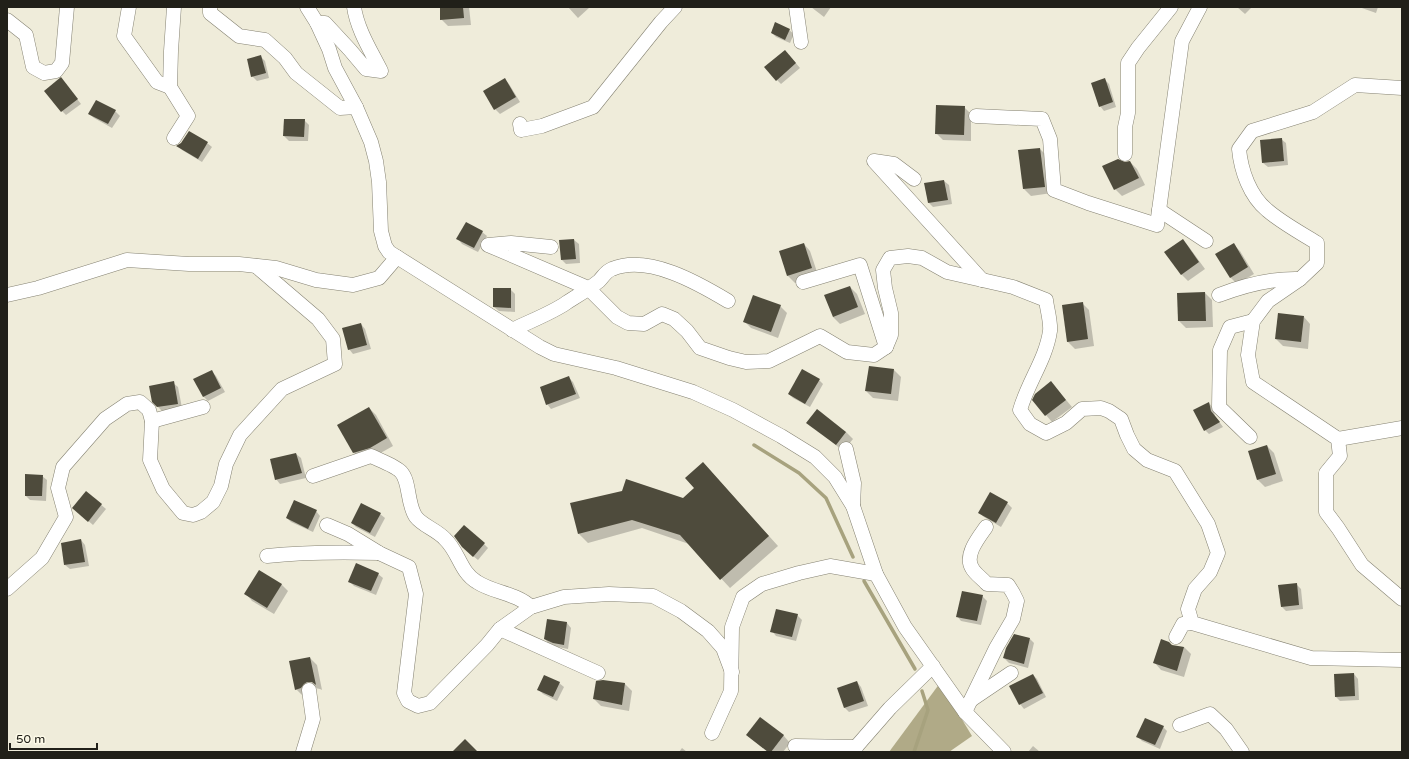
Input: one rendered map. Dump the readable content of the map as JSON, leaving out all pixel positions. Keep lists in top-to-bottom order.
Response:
{
  "scale_bar": "50 m"
}
